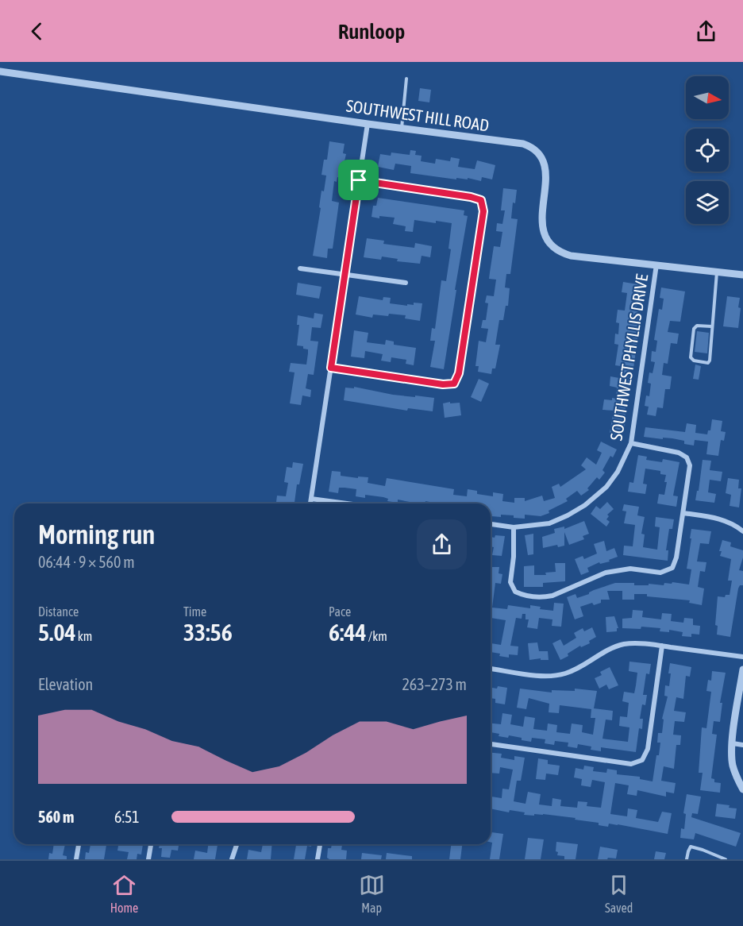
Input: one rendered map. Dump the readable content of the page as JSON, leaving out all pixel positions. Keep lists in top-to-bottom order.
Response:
{
  "streets": {
    "street": ["SOUTHWEST HILL ROAD", "SOUTHWEST PHYLLIS DRIVE"]
  },
  "crossings": [
    ["SOUTHWEST HILL ROAD", "SOUTHWEST PHYLLIS DRIVE"]
  ],
  "north": "right",
  "page": {
    "header": "Runloop",
    "heading": ["Morning run", "06:44 · 9 × 560 m"],
    "stats": [
      ["Distance", "5.04 km"],
      ["Time", "33:56"],
      ["Pace", "6:44 /km"]
    ],
    "chart": ["Elevation", "263–273 m"],
    "list": [
      {
        "name": "560 m",
        "note": "6:51"
      }
    ],
    "tabs": ["Home", "Map", "Saved"]
  }
}
